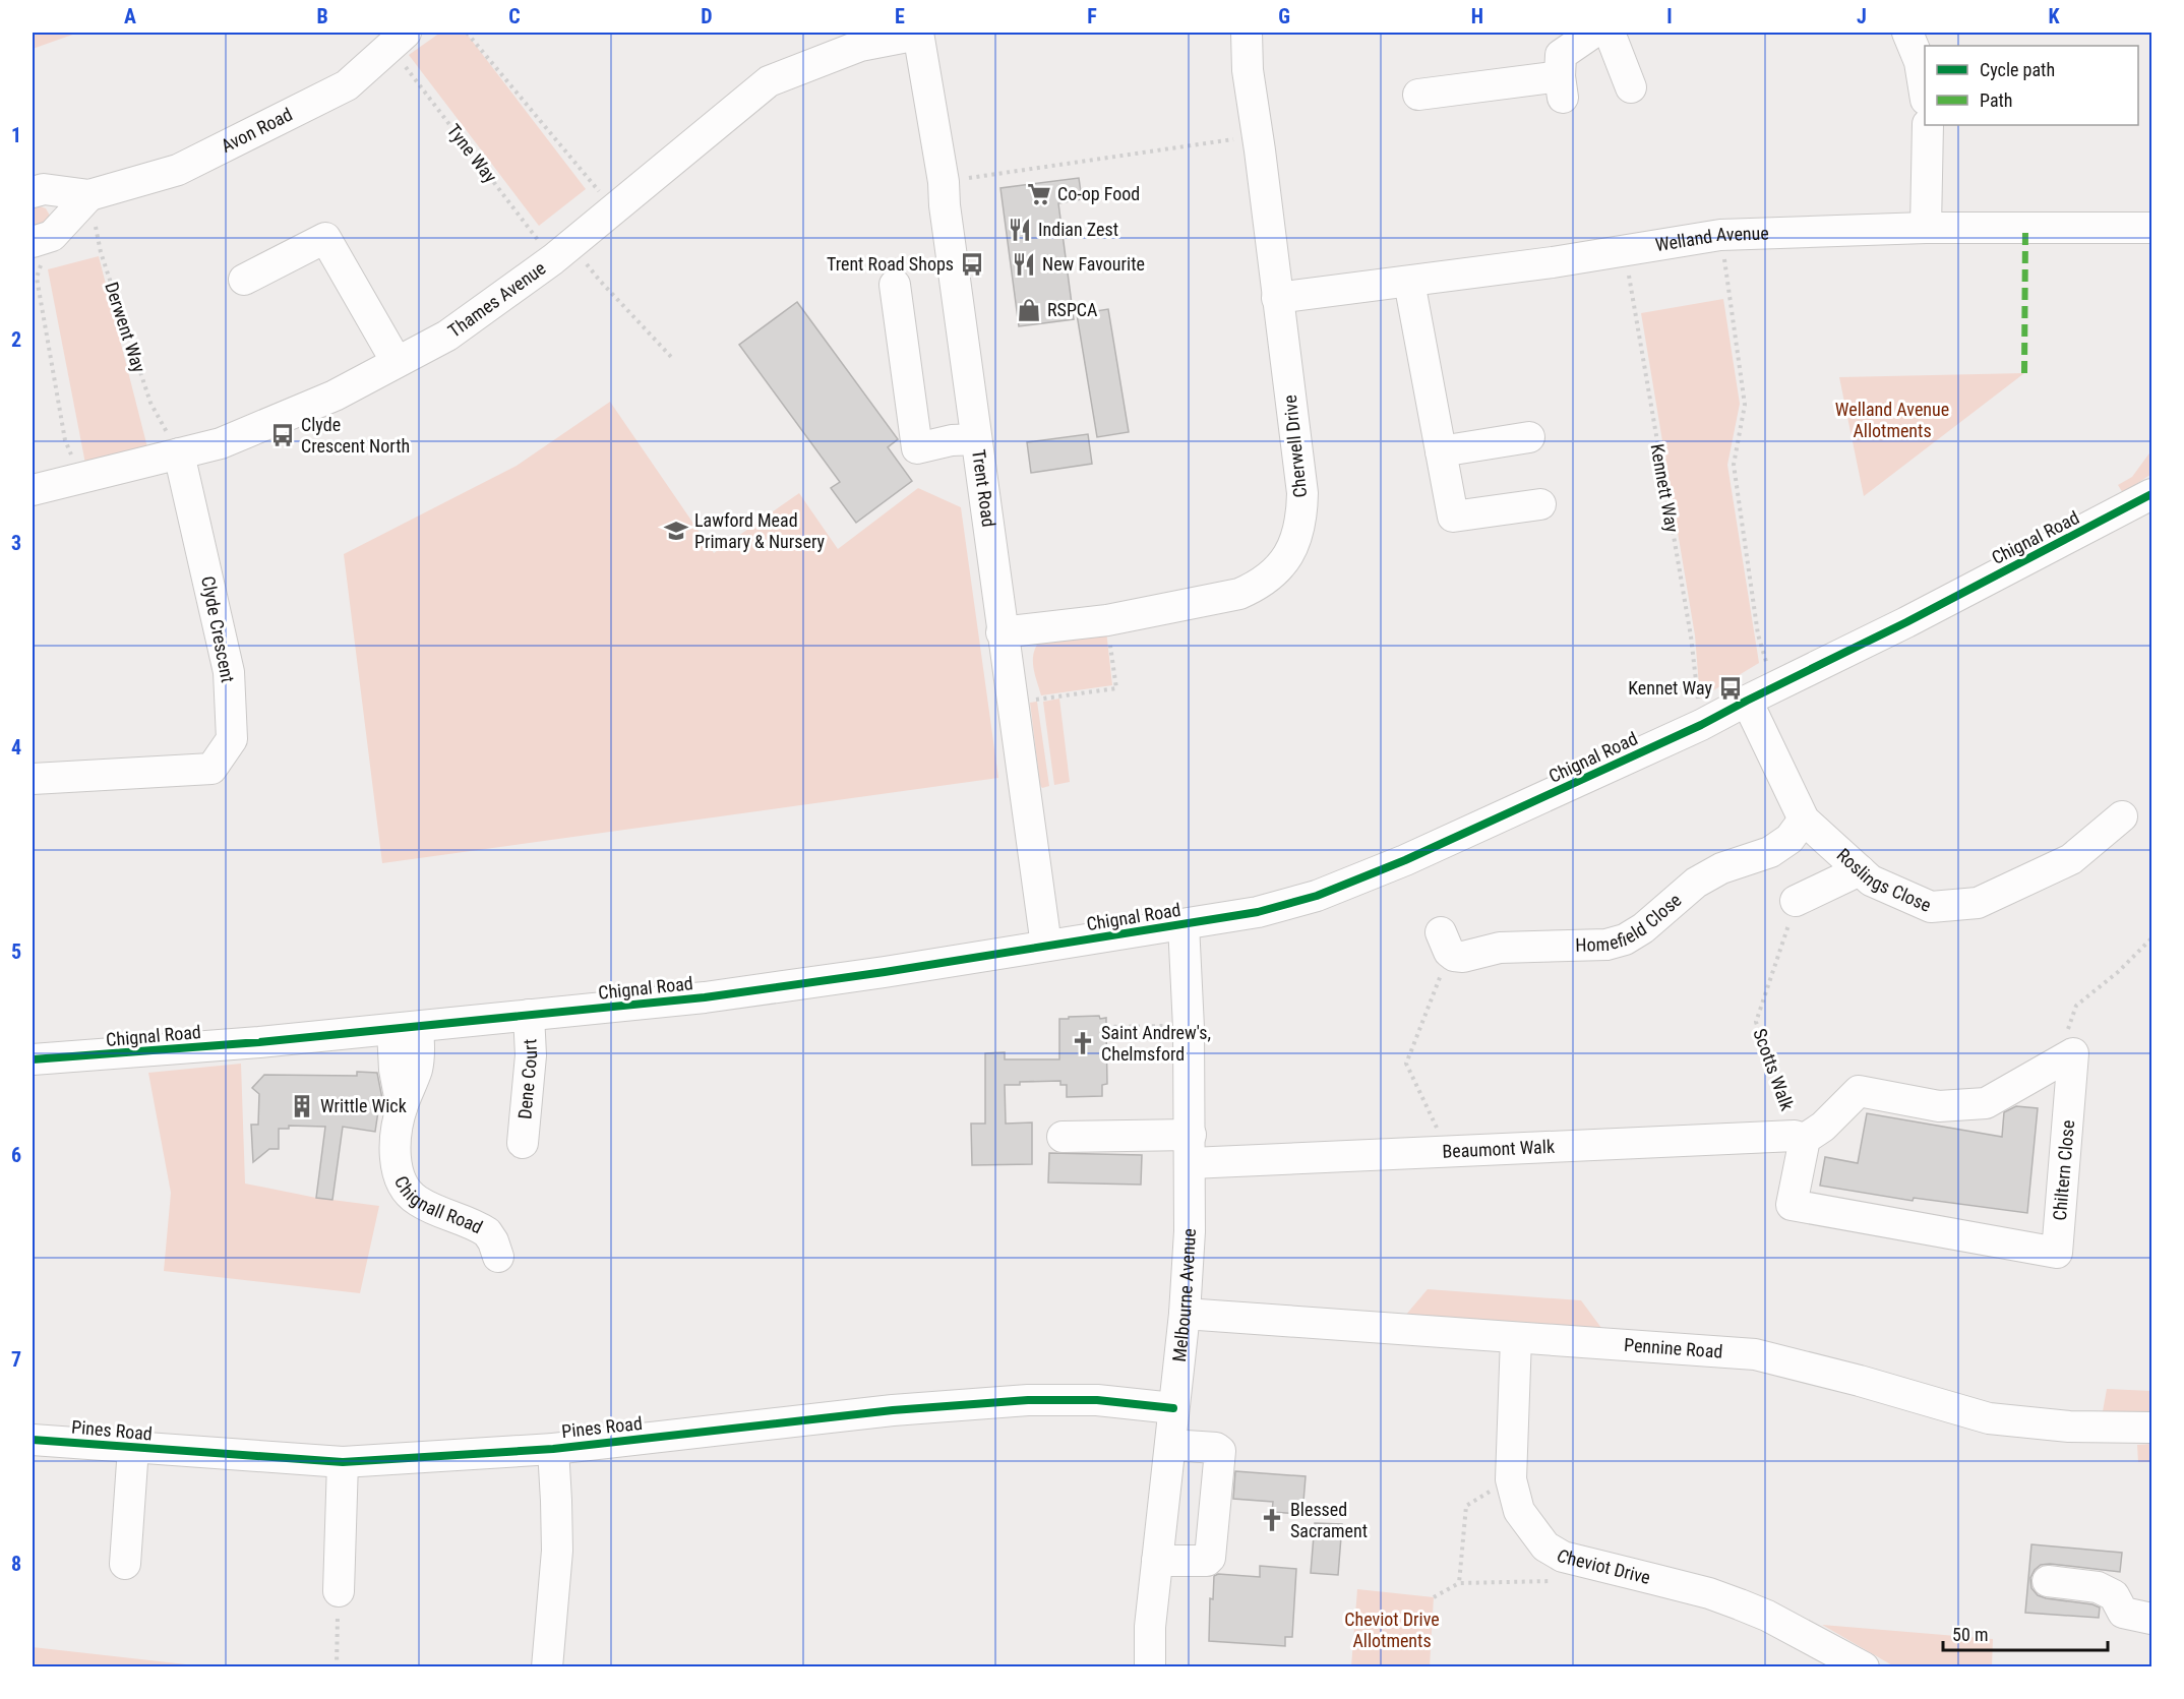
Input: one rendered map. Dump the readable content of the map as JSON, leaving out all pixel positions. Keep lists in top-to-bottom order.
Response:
{
  "streets": {
    "street": [
      "Avon Road",
      "Welland Avenue",
      "Thames Avenue",
      "Cherwell Drive",
      "Trent Road",
      "Chignal Road",
      "Clyde Crescent",
      "Roslings Close",
      "Homefield Close",
      "Dene Court",
      "Beaumont Walk",
      "Chiltern Close",
      "Chignall Road",
      "Melbourne Avenue",
      "Pennine Road",
      "Pines Road",
      "Cheviot Drive"
    ],
    "path": [
      "Tyne Way",
      "Derwent Way",
      "Kennett Way",
      "Scotts Walk"
    ]
  },
  "crossings": [
    ["Avon Road", "Tyne Way"],
    ["Avon Road", "Derwent Way"],
    ["Tyne Way", "Thames Avenue"],
    ["Welland Avenue", "Cherwell Drive"],
    ["Welland Avenue", "Kennett Way"],
    ["Thames Avenue", "Derwent Way"],
    ["Thames Avenue", "Trent Road"],
    ["Thames Avenue", "Clyde Crescent"],
    ["Derwent Way", "Clyde Crescent"],
    ["Cherwell Drive", "Trent Road"],
    ["Kennett Way", "Chignal Road"],
    ["Trent Road", "Chignal Road"],
    ["Chignal Road", "Roslings Close"],
    ["Chignal Road", "Dene Court"],
    ["Chignal Road", "Chignall Road"],
    ["Chignal Road", "Melbourne Avenue"],
    ["Roslings Close", "Homefield Close"],
    ["Scotts Walk", "Beaumont Walk"],
    ["Scotts Walk", "Chiltern Close"],
    ["Beaumont Walk", "Chiltern Close"],
    ["Beaumont Walk", "Melbourne Avenue"],
    ["Melbourne Avenue", "Pennine Road"],
    ["Melbourne Avenue", "Pines Road"],
    ["Pennine Road", "Cheviot Drive"]
  ],
  "parks": ["Welland Avenue Allotments", "Cheviot Drive Allotments"],
  "places": {
    "supermarket": ["Co-op Food"],
    "restaurant": ["Indian Zest", "New Favourite"],
    "bus stop": ["Trent Road Shops", "Clyde Crescent North", "Kennet Way"],
    "shop": ["RSPCA"],
    "school or university": ["Lawford Mead Primary & Nursery"],
    "church": ["Saint Andrew's, Chelmsford", "Blessed Sacrament"],
    "building": ["Writtle Wick"]
  },
  "legend": ["Cycle path", "Path"],
  "scale_bar": "50 m",
  "grid": {
    "columns": [
      "A",
      "B",
      "C",
      "D",
      "E",
      "F",
      "G",
      "H",
      "I",
      "J",
      "K"
    ],
    "rows": [
      "1",
      "2",
      "3",
      "4",
      "5",
      "6",
      "7",
      "8"
    ]
  }
}
